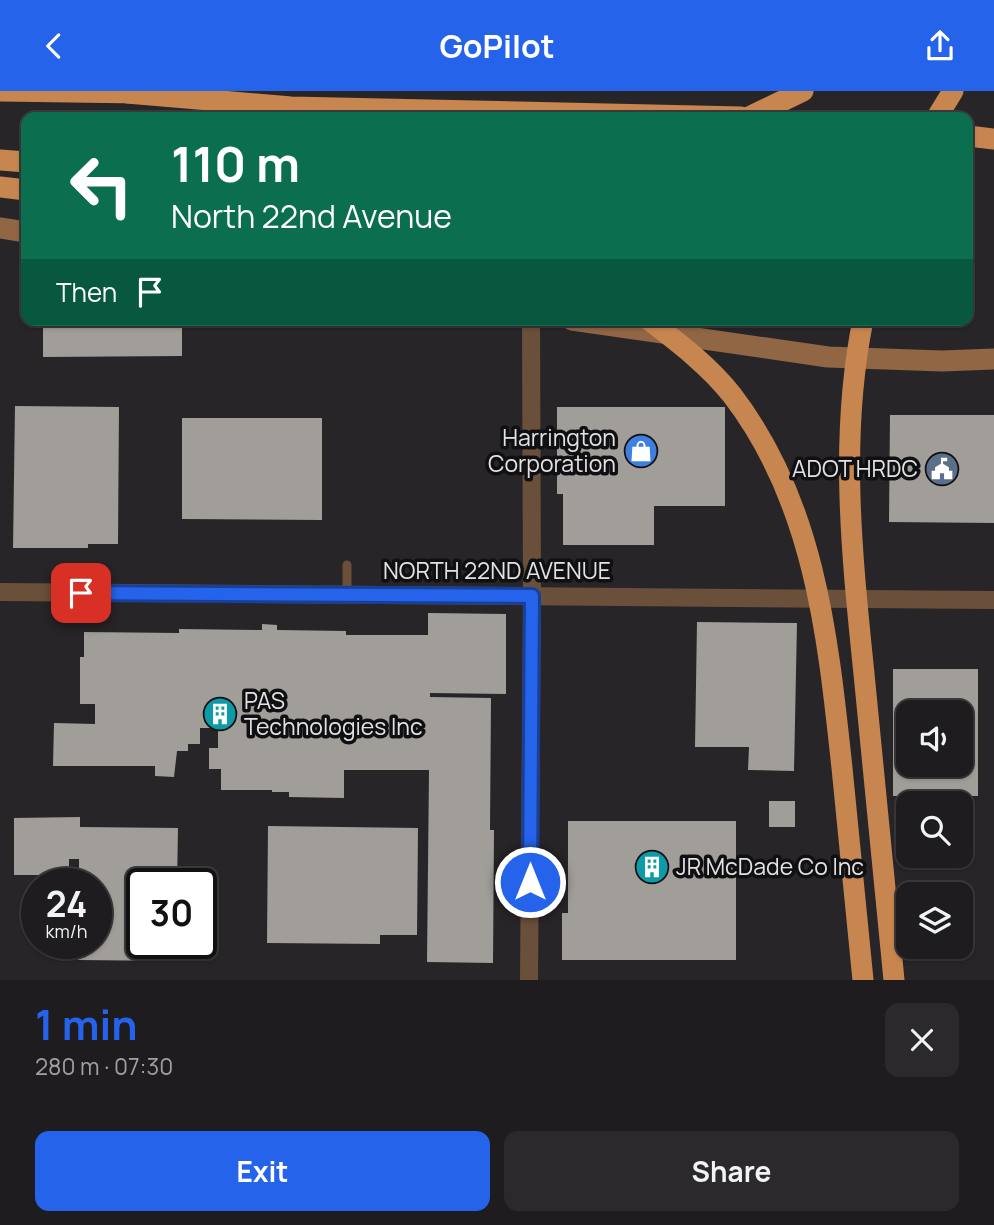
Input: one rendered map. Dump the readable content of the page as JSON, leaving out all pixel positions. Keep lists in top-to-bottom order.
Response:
{
  "streets": {
    "street": ["NORTH 22ND AVENUE"]
  },
  "places": {
    "shop": ["Harrington Corporation"],
    "public building": ["ADOT HRDC"],
    "building": ["PAS Technologies Inc", "JR McDade Co Inc"]
  },
  "page": {
    "header": "GoPilot",
    "turn": ["110 m", "North 22nd Avenue"],
    "then": "Then",
    "speed": "24 km/h",
    "limit": "30",
    "heading": ["1 min", "280 m · 07:30"],
    "buttons": ["Exit", "Share"]
  }
}
